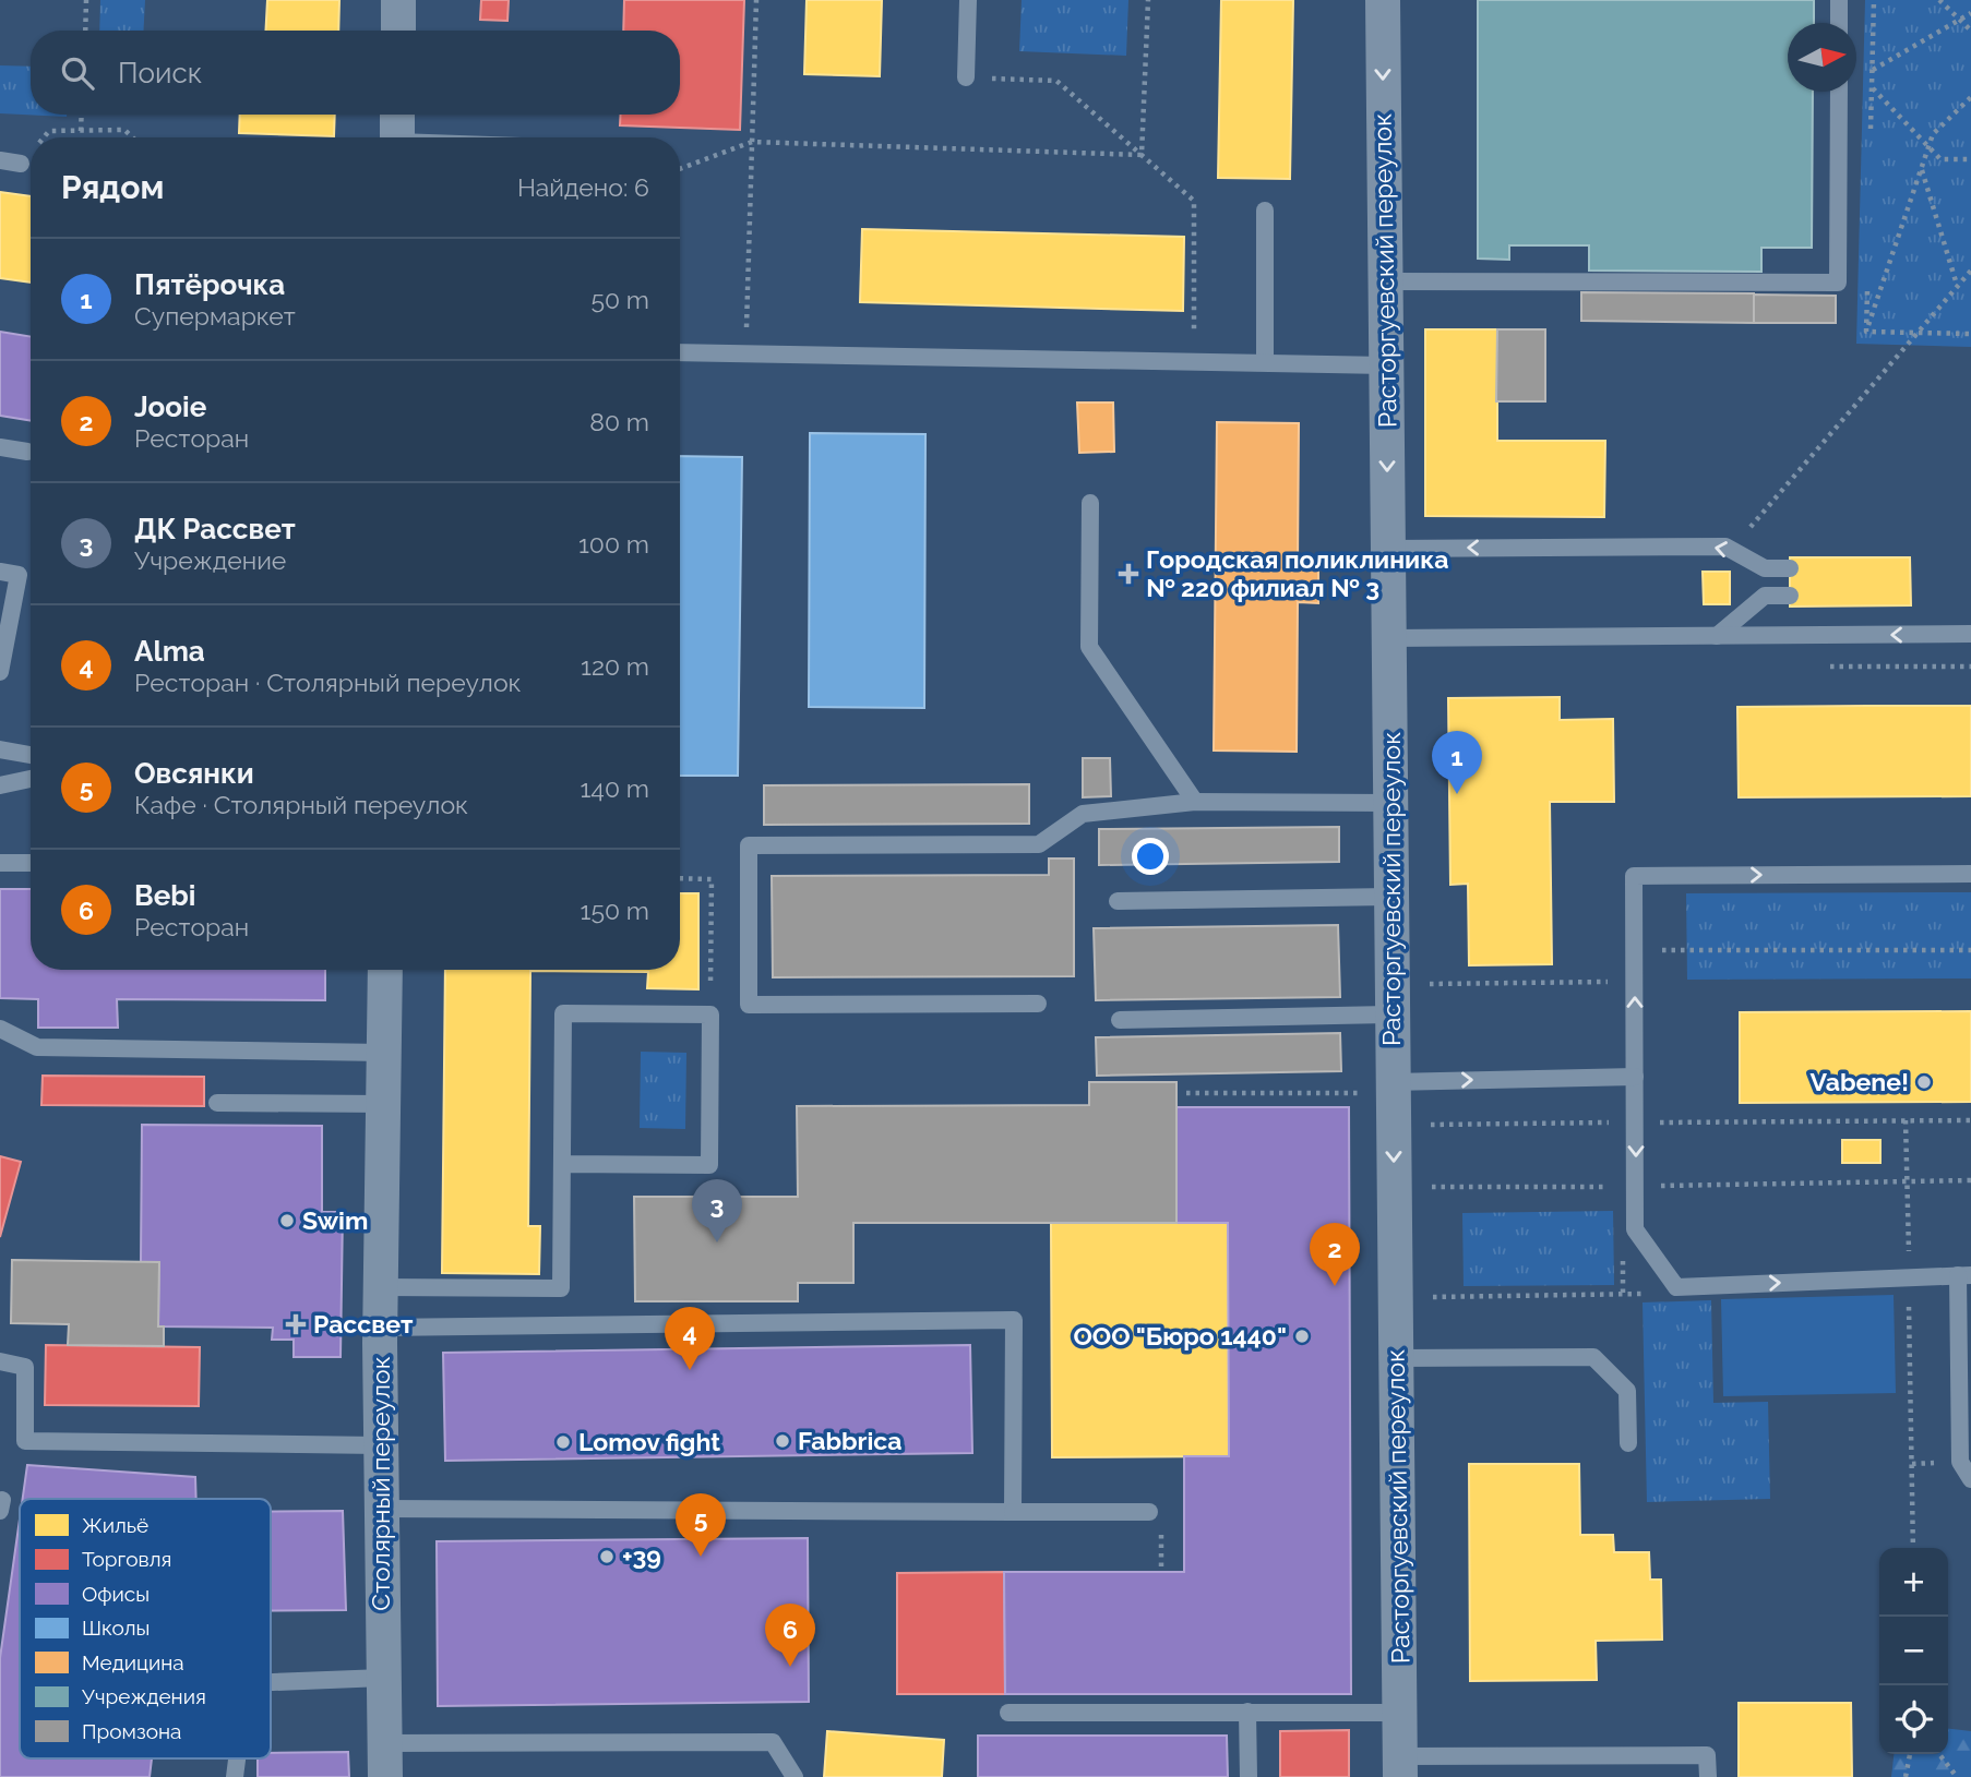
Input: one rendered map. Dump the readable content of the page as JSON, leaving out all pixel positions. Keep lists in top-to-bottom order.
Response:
{
  "streets": {
    "street": ["Расторгуевский переулок", "Столярный переулок"]
  },
  "one_way": ["Расторгуевский переулок"],
  "places": {
    "health": ["Городская поликлиника № 220 филиал № 3", "Рассвет"],
    "other": [
      "Vabene!",
      "Swim",
      "ООО \"Бюро 1440\"",
      "Fabbrica",
      "Lomov fight",
      "+39"
    ]
  },
  "legend": [
    "Жильё",
    "Торговля",
    "Офисы",
    "Школы",
    "Медицина",
    "Учреждения",
    "Промзона"
  ],
  "north": "right",
  "page": {
    "search": "Поиск",
    "heading": ["Рядом", "Найдено: 6"],
    "list": [
      {
        "mark": "1",
        "name": "Пятёрочка",
        "note": "Супермаркет",
        "value": "50 m"
      },
      {
        "mark": "2",
        "name": "Jooie",
        "note": "Ресторан",
        "value": "80 m"
      },
      {
        "mark": "3",
        "name": "ДК Рассвет",
        "note": "Учреждение",
        "value": "100 m"
      },
      {
        "mark": "4",
        "name": "Alma",
        "note": "Ресторан · Столярный переулок",
        "value": "120 m"
      },
      {
        "mark": "5",
        "name": "Овсянки",
        "note": "Кафе · Столярный переулок",
        "value": "140 m"
      },
      {
        "mark": "6",
        "name": "Bebi",
        "note": "Ресторан",
        "value": "150 m"
      }
    ],
    "pins": [
      "1",
      "3",
      "2",
      "4",
      "5",
      "6"
    ],
    "map_buttons": ["+", "−"]
  }
}
